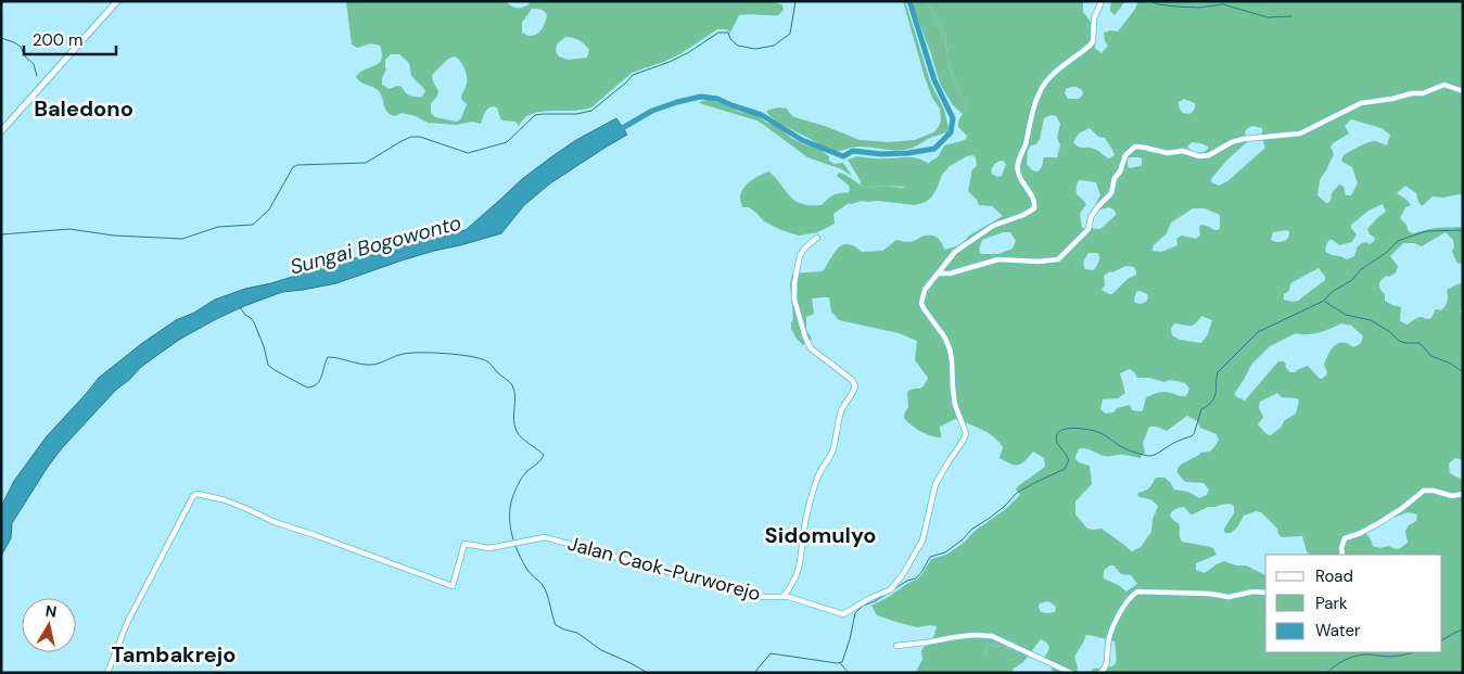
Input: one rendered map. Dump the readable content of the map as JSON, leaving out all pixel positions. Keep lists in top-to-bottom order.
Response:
{
  "streets": {
    "street": ["Jalan Caok-Purworejo"]
  },
  "districts": ["Baledono", "Sidomulyo", "Tambakrejo"],
  "water": ["Sungai Bogowonto"],
  "legend": ["Road", "Park", "Water"],
  "scale_bar": "200 m",
  "north": "top"
}
